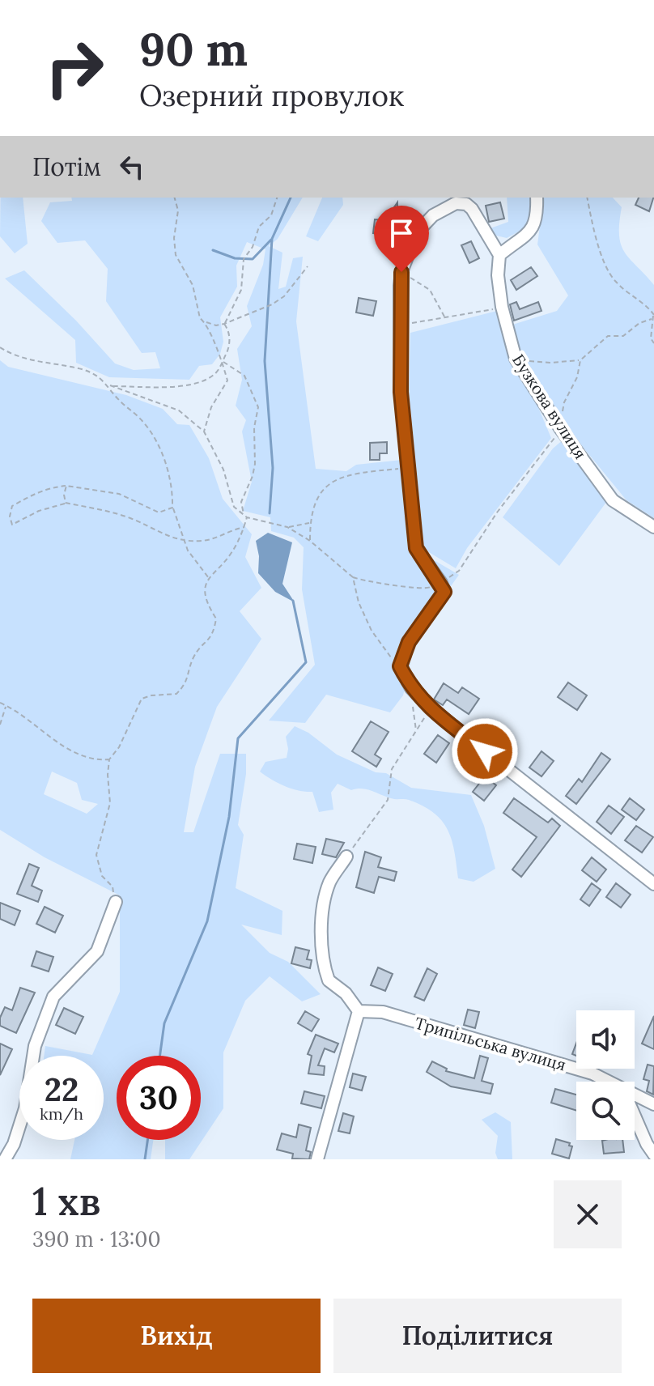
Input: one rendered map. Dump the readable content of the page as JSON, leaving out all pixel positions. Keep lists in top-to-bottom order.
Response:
{
  "streets": {
    "street": ["Бузкова вулиця", "Трипільська вулиця"]
  },
  "page": {
    "turn": ["90 m", "Озерний провулок"],
    "then": "Потім",
    "speed": "22 km/h",
    "limit": "30",
    "heading": ["1 хв", "390 m · 13:00"],
    "buttons": ["Вихід", "Поділитися"]
  }
}
